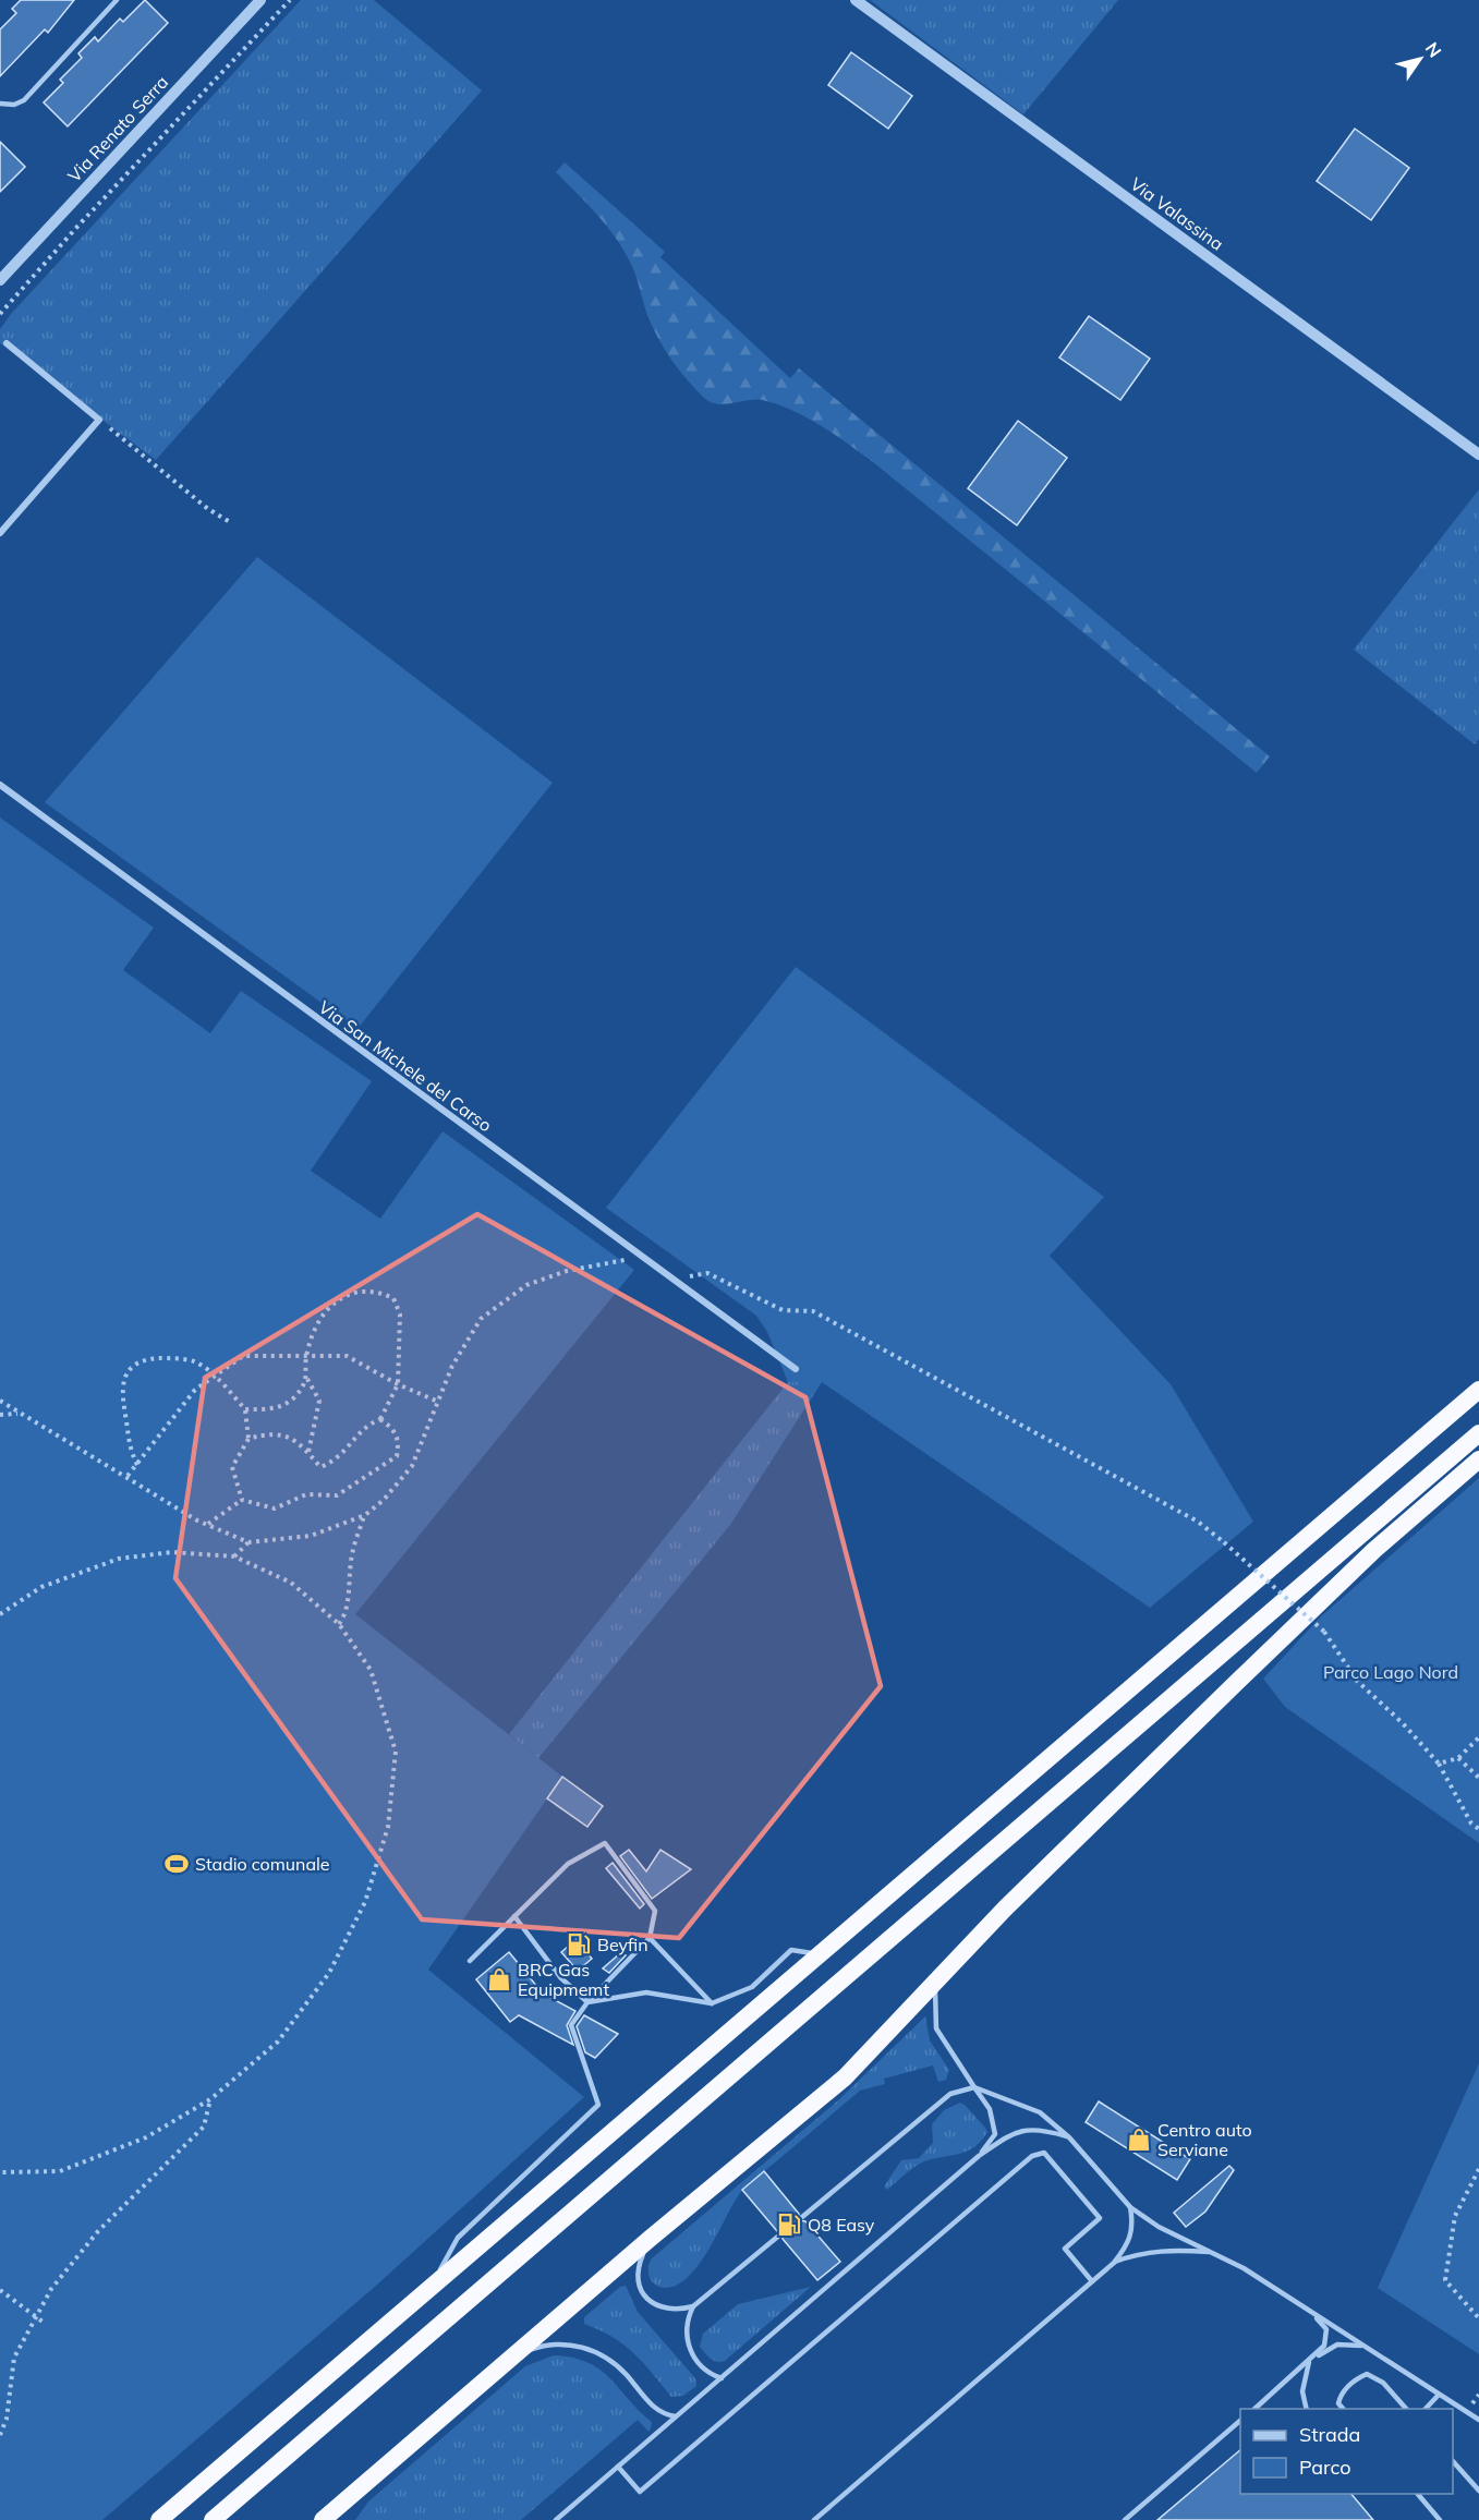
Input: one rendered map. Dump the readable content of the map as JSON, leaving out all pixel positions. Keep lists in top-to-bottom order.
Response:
{
  "streets": {
    "street": ["Via Renato Serra", "Via Valassina", "Via San Michele del Carso"]
  },
  "parks": ["Parco Lago Nord"],
  "places": {
    "sports": ["Stadio comunale"],
    "fuel station": ["Beyfin", "Q8 Easy"],
    "shop": ["BRC Gas Equipmemt", "Centro auto Serviane"]
  },
  "legend": ["Strada", "Parco"],
  "north": "top right"
}
